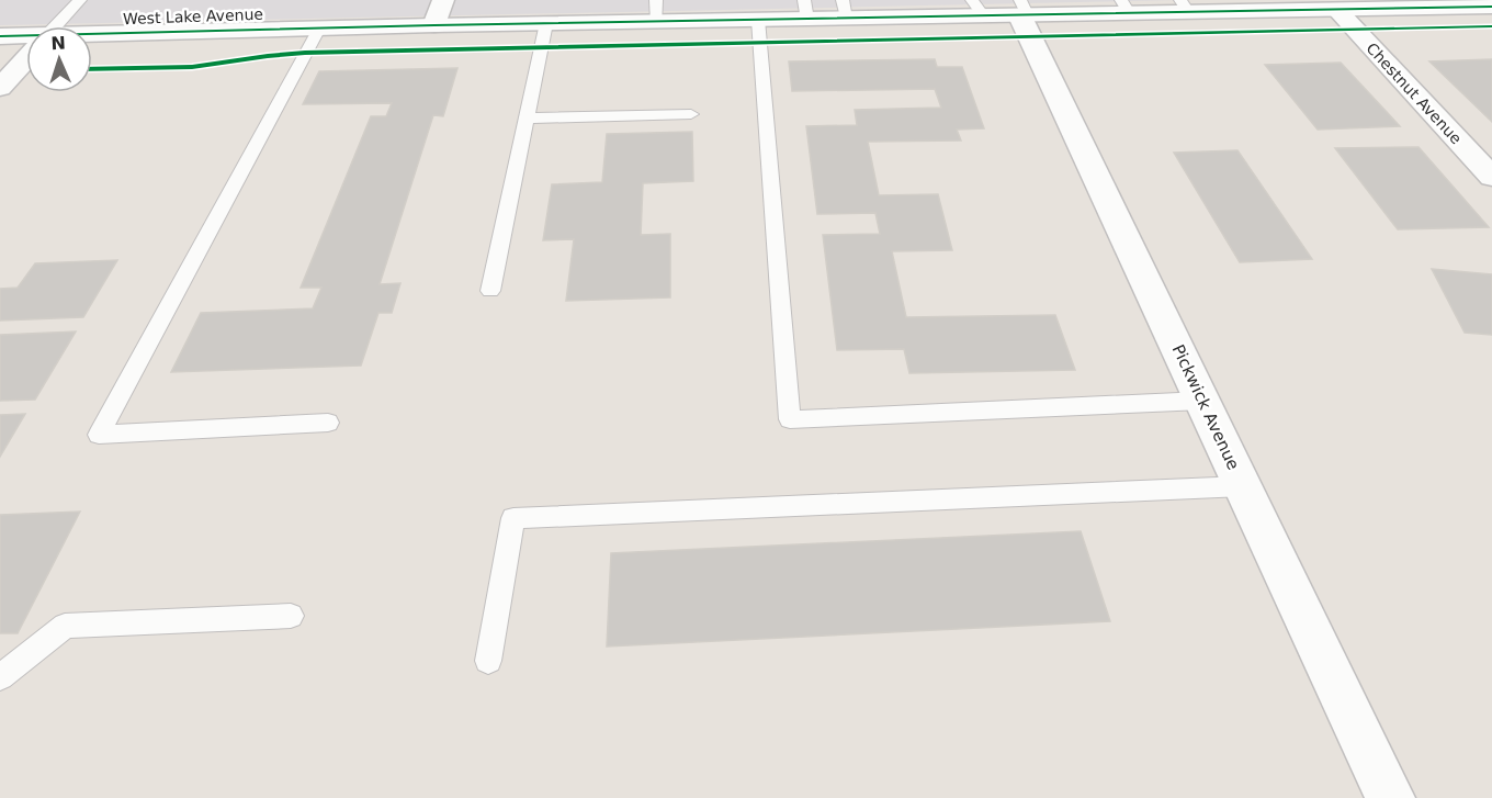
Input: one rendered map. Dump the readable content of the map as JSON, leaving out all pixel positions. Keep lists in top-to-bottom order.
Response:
{
  "streets": {
    "street": ["West Lake Avenue", "Chestnut Avenue", "Pickwick Avenue"]
  },
  "crossings": [
    ["West Lake Avenue", "Chestnut Avenue"],
    ["West Lake Avenue", "Pickwick Avenue"]
  ],
  "north": "top"
}
